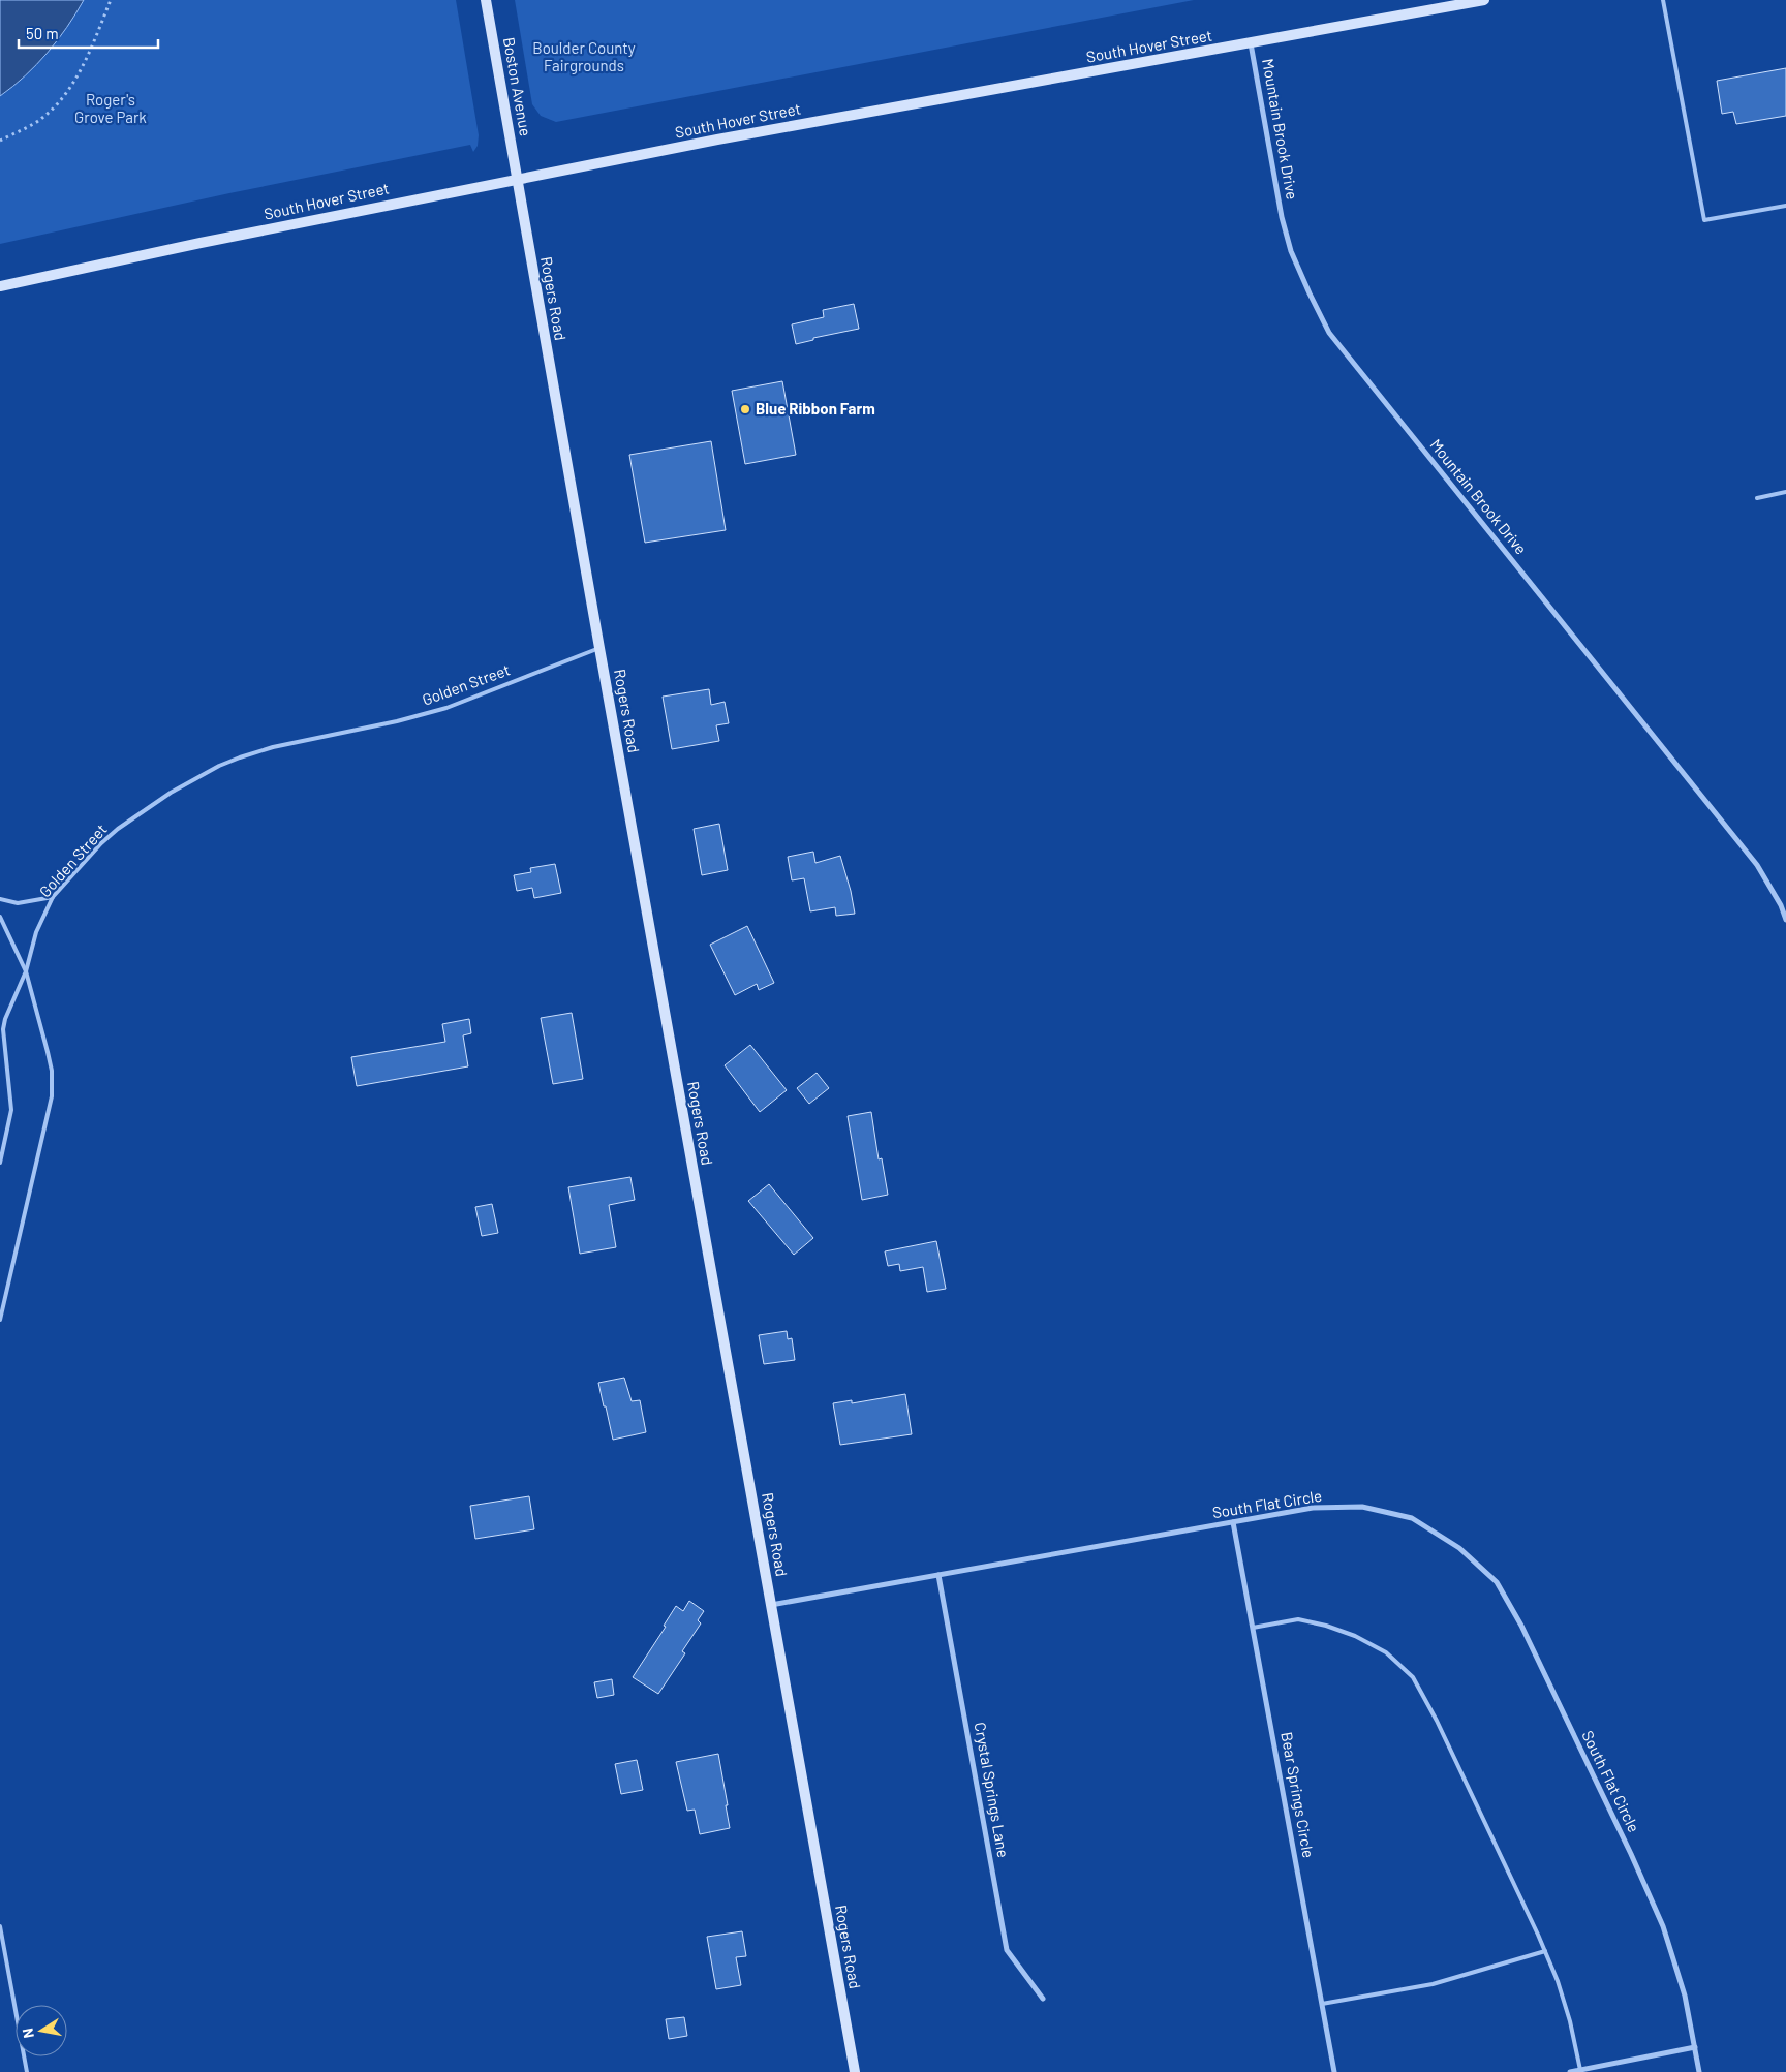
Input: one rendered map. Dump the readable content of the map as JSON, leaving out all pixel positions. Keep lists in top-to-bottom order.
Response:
{
  "streets": {
    "street": [
      "South Hover Street",
      "Boston Avenue",
      "Mountain Brook Drive",
      "Rogers Road",
      "South Flat Circle",
      "Crystal Springs Lane",
      "Bear Springs Circle"
    ],
    "lane": ["Golden Street"]
  },
  "crossings": [
    ["South Hover Street", "Boston Avenue"],
    ["South Hover Street", "Mountain Brook Drive"],
    ["South Hover Street", "Rogers Road"],
    ["Boston Avenue", "Rogers Road"],
    ["Rogers Road", "Golden Street"],
    ["Rogers Road", "South Flat Circle"],
    ["South Flat Circle", "Crystal Springs Lane"],
    ["South Flat Circle", "Bear Springs Circle"]
  ],
  "parks": ["Boulder County Fairgrounds", "Roger's Grove Park"],
  "places": ["Blue Ribbon Farm"],
  "scale_bar": "50 m",
  "north": "left"
}
